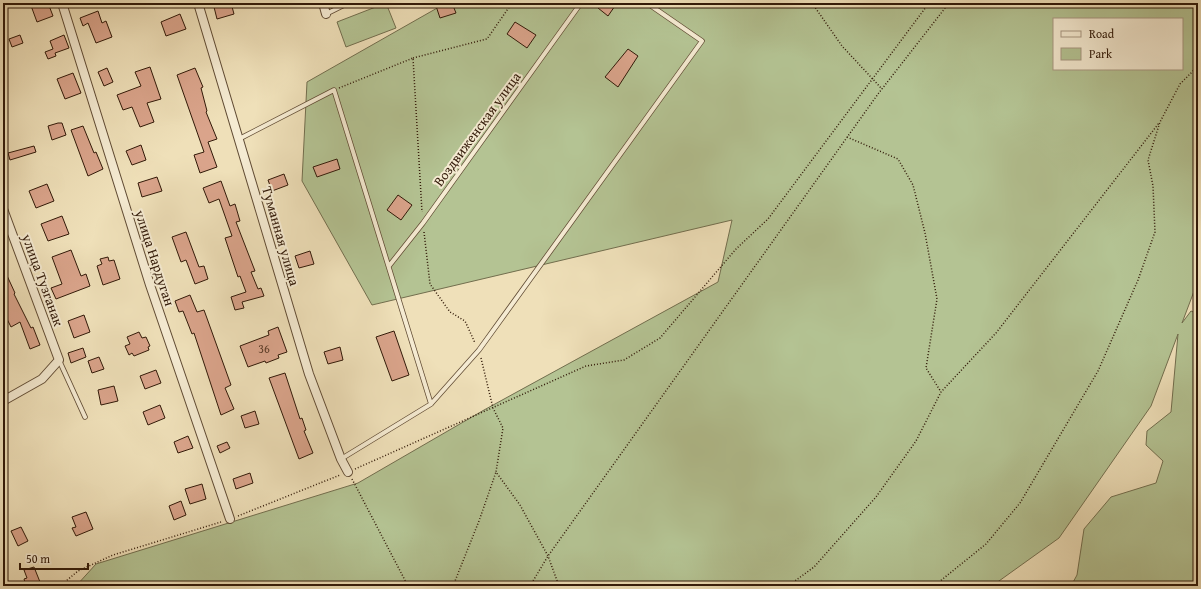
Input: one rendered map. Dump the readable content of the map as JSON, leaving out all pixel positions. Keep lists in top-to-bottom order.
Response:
{
  "streets": {
    "street": ["Туманная улица", "улица Нардуган", "улица Тузганак"],
    "lane": ["Воздвиженская улица"]
  },
  "house_numbers": ["36"],
  "legend": ["Road", "Park"],
  "scale_bar": "50 m"
}
